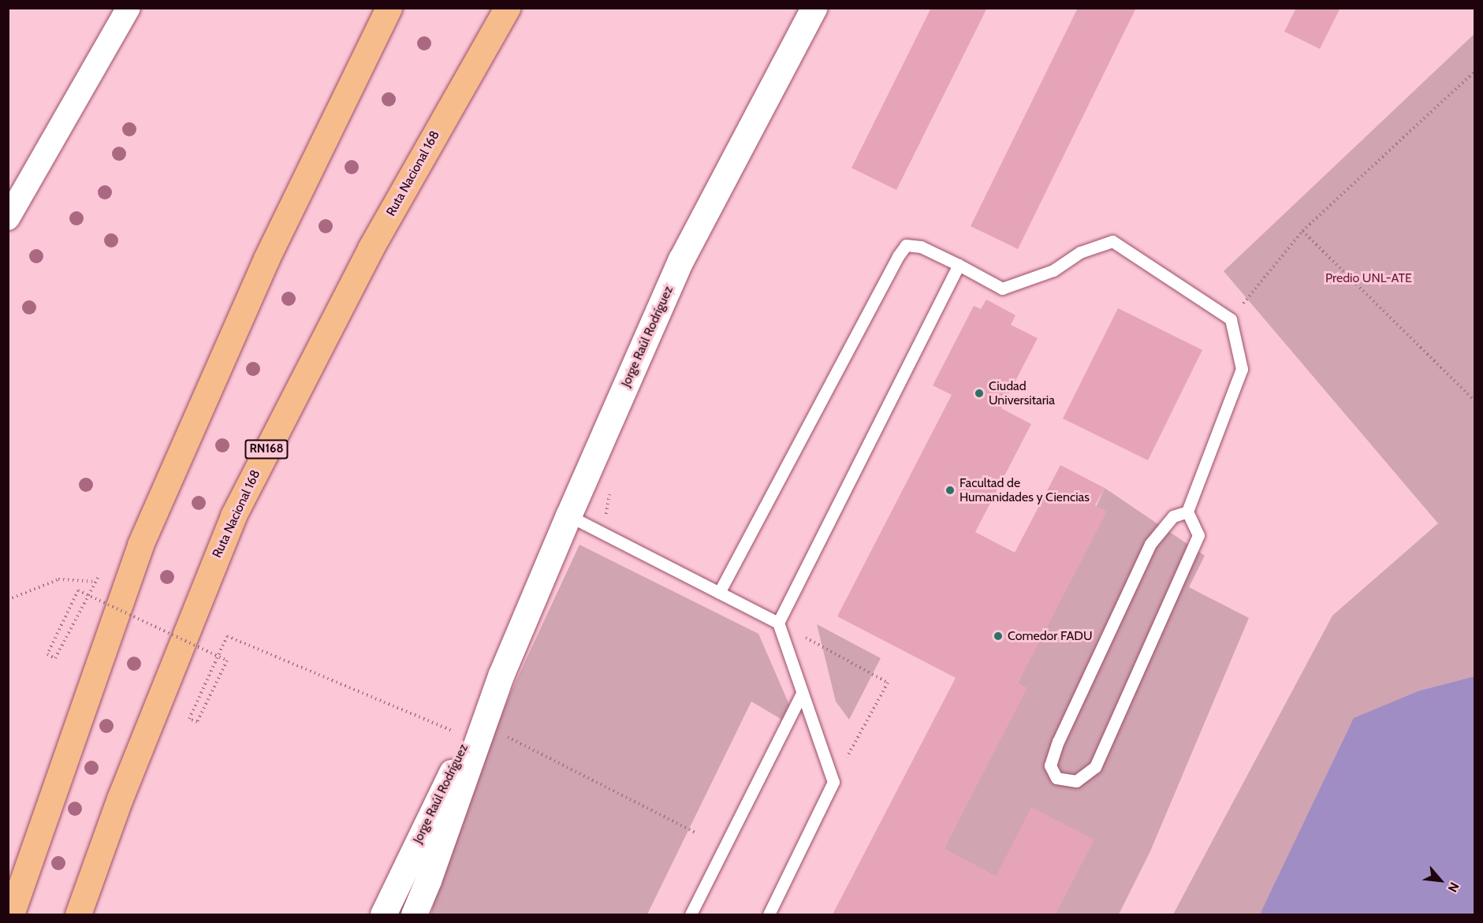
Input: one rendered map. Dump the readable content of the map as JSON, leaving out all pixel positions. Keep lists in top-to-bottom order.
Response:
{
  "streets": {
    "highway": ["Ruta Nacional 168", "RN168"],
    "main road": ["Jorge Raúl Rodríguez"]
  },
  "parks": ["Predio UNL-ATE"],
  "places": ["Ciudad Universitaria", "Facultad de Humanidades y Ciencias", "Comedor FADU"],
  "north": "bottom right"
}
